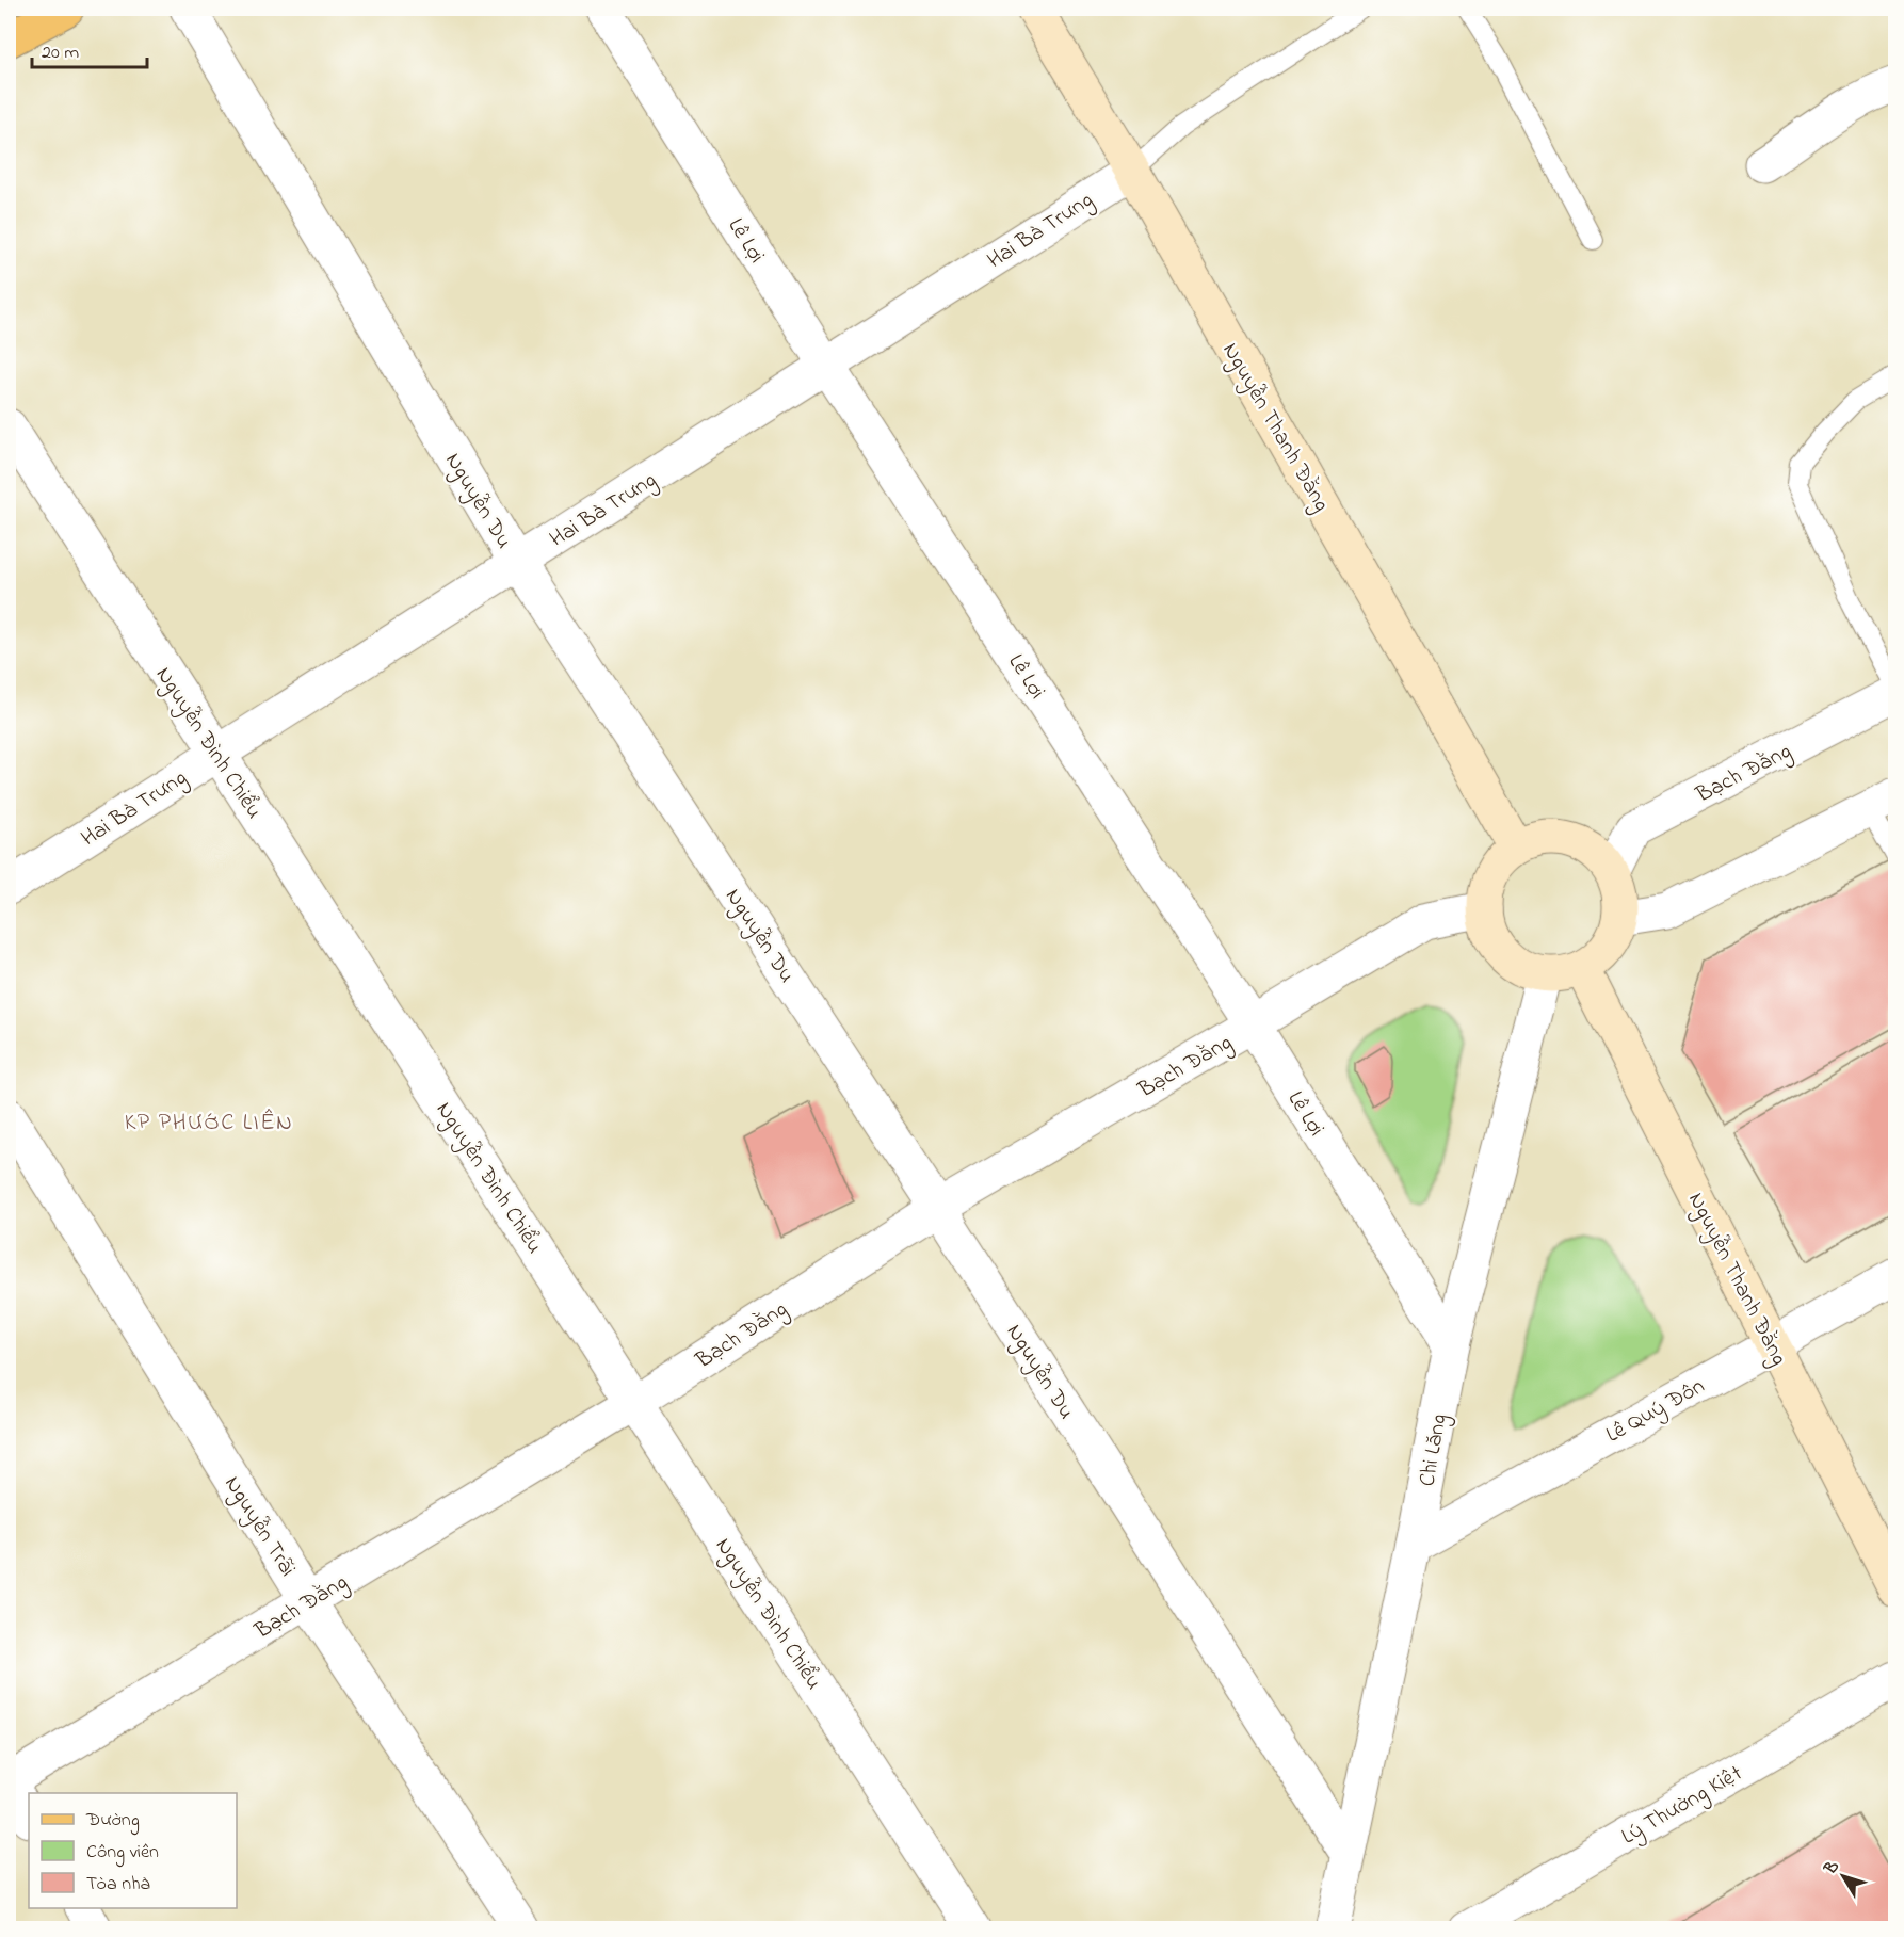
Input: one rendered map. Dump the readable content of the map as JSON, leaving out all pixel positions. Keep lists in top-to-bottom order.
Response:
{
  "streets": {
    "main road": ["Nguyễn Thanh Đằng"],
    "street": [
      "Hai Bà Trưng",
      "Lê Lợi",
      "Nguyễn Du",
      "Nguyễn Đình Chiểu",
      "Bạch Đằng",
      "Lê Quý Đôn",
      "Chi Lăng",
      "Nguyễn Trãi",
      "Lý Thường Kiệt"
    ]
  },
  "crossings": [
    ["Hai Bà Trưng", "Lê Lợi"],
    ["Hai Bà Trưng", "Nguyễn Thanh Đằng"],
    ["Hai Bà Trưng", "Nguyễn Du"],
    ["Hai Bà Trưng", "Nguyễn Đình Chiểu"],
    ["Lê Lợi", "Bạch Đằng"],
    ["Lê Lợi", "Chi Lăng"],
    ["Nguyễn Thanh Đằng", "Bạch Đằng"],
    ["Nguyễn Thanh Đằng", "Lê Quý Đôn"],
    ["Nguyễn Thanh Đằng", "Chi Lăng"],
    ["Nguyễn Du", "Bạch Đằng"],
    ["Nguyễn Du", "Chi Lăng"],
    ["Nguyễn Đình Chiểu", "Bạch Đằng"],
    ["Bạch Đằng", "Chi Lăng"],
    ["Bạch Đằng", "Nguyễn Trãi"],
    ["Lê Quý Đôn", "Chi Lăng"]
  ],
  "districts": ["KP PHƯỚC LIÊN"],
  "legend": ["Đường", "Công viên", "Tòa nhà"],
  "scale_bar": "20 m",
  "north": "top left"
}
